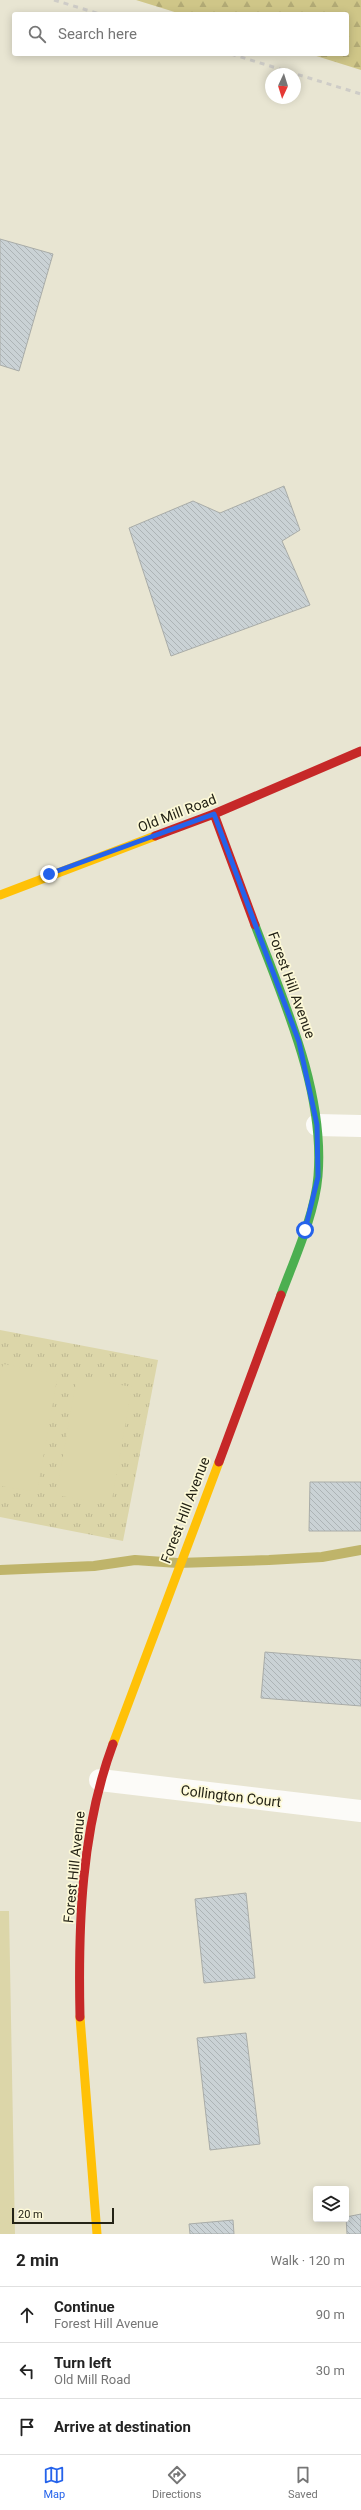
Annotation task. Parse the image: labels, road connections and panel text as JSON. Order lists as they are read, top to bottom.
{
  "streets": {
    "street": ["Old Mill Road", "Forest Hill Avenue", "Collington Court"]
  },
  "crossings": [
    ["Old Mill Road", "Forest Hill Avenue"],
    ["Forest Hill Avenue", "Collington Court"]
  ],
  "scale_bar": "20 m",
  "north": "bottom",
  "page": {
    "search": "Search here",
    "scale": "20 m",
    "heading": ["2 min", "Walk · 120 m"],
    "list": [
      ["Continue", "Forest Hill Avenue", "90 m"],
      ["Turn left", "Old Mill Road", "30 m"],
      "Arrive at destination"
    ],
    "nav": ["Map", "Directions", "Saved"]
  }
}
